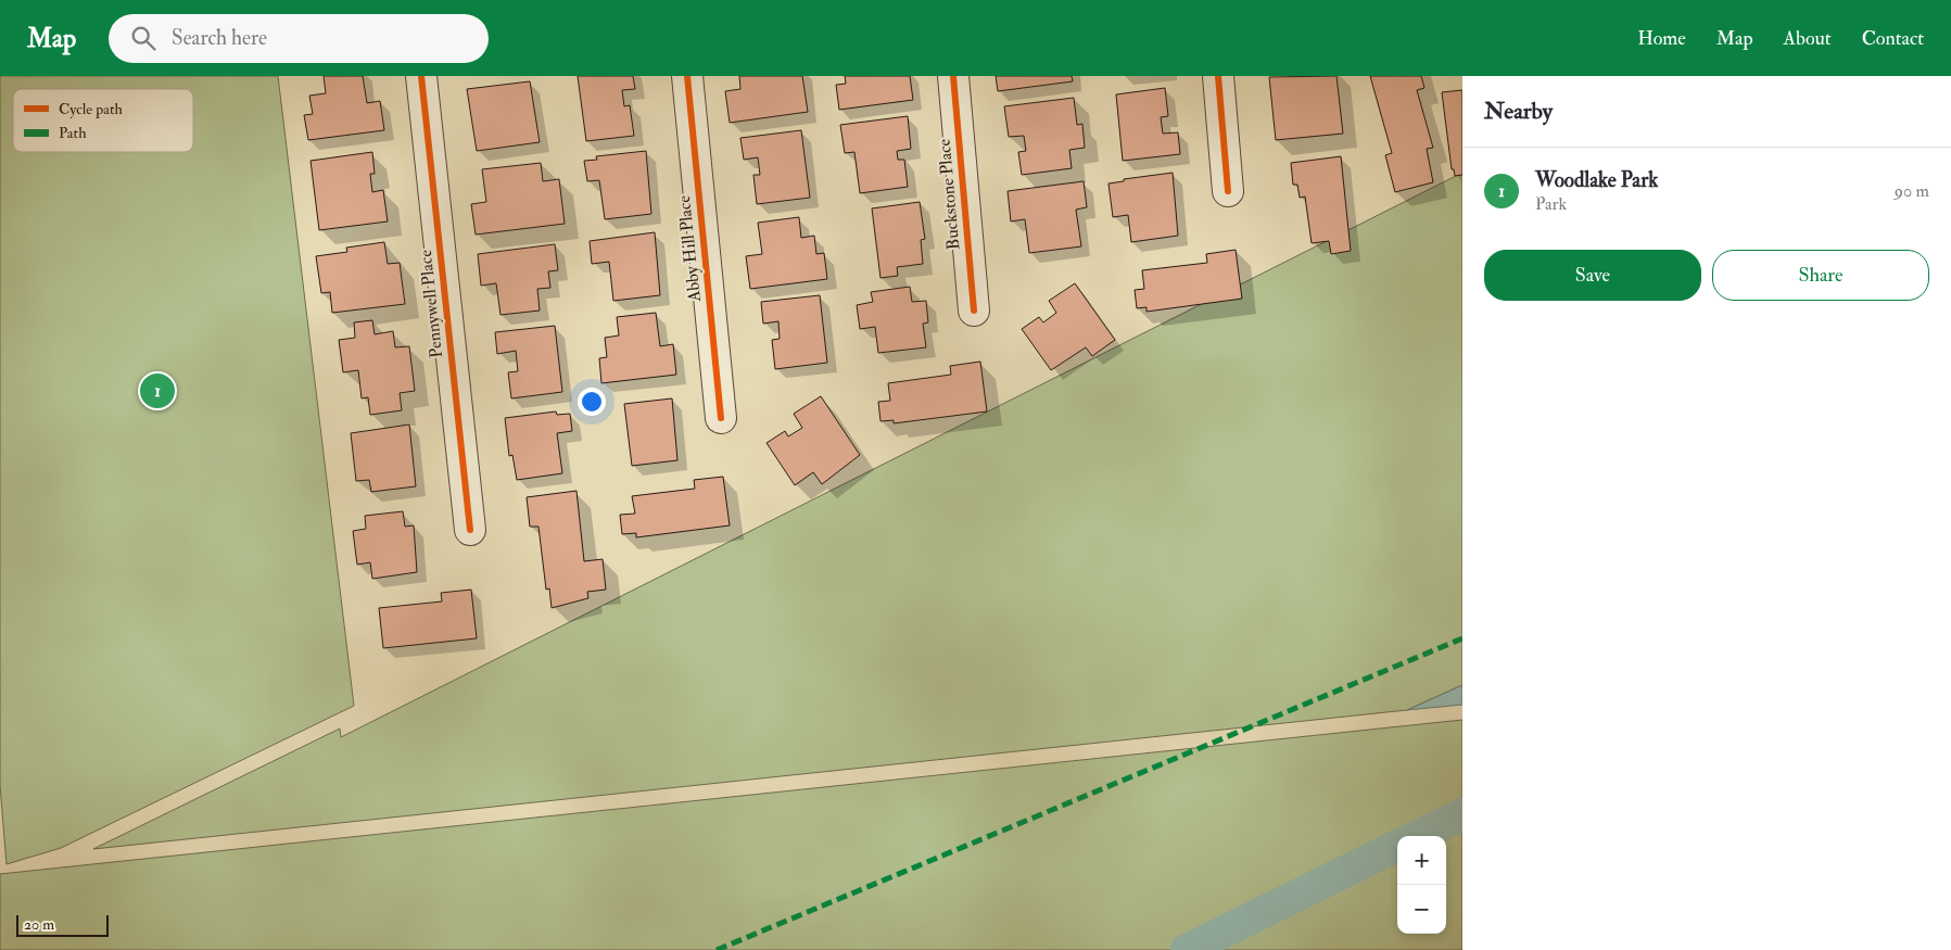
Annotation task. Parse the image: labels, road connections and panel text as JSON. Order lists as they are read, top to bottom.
{
  "streets": {
    "street": ["Buckstone Place", "Abby Hill Place", "Pennywell Place"]
  },
  "legend": ["Cycle path", "Path"],
  "scale_bar": "20 m",
  "page": {
    "header": "Map",
    "search": "Search here",
    "nav": [
      "Home",
      "Map",
      "About",
      "Contact"
    ],
    "heading": "Nearby",
    "list": [
      {
        "mark": "1",
        "name": "Woodlake Park",
        "note": "Park",
        "value": "90 m"
      }
    ],
    "buttons": ["Save", "Share"],
    "pins": "1",
    "map_buttons": ["+", "−"],
    "scale": "20 m"
  }
}
